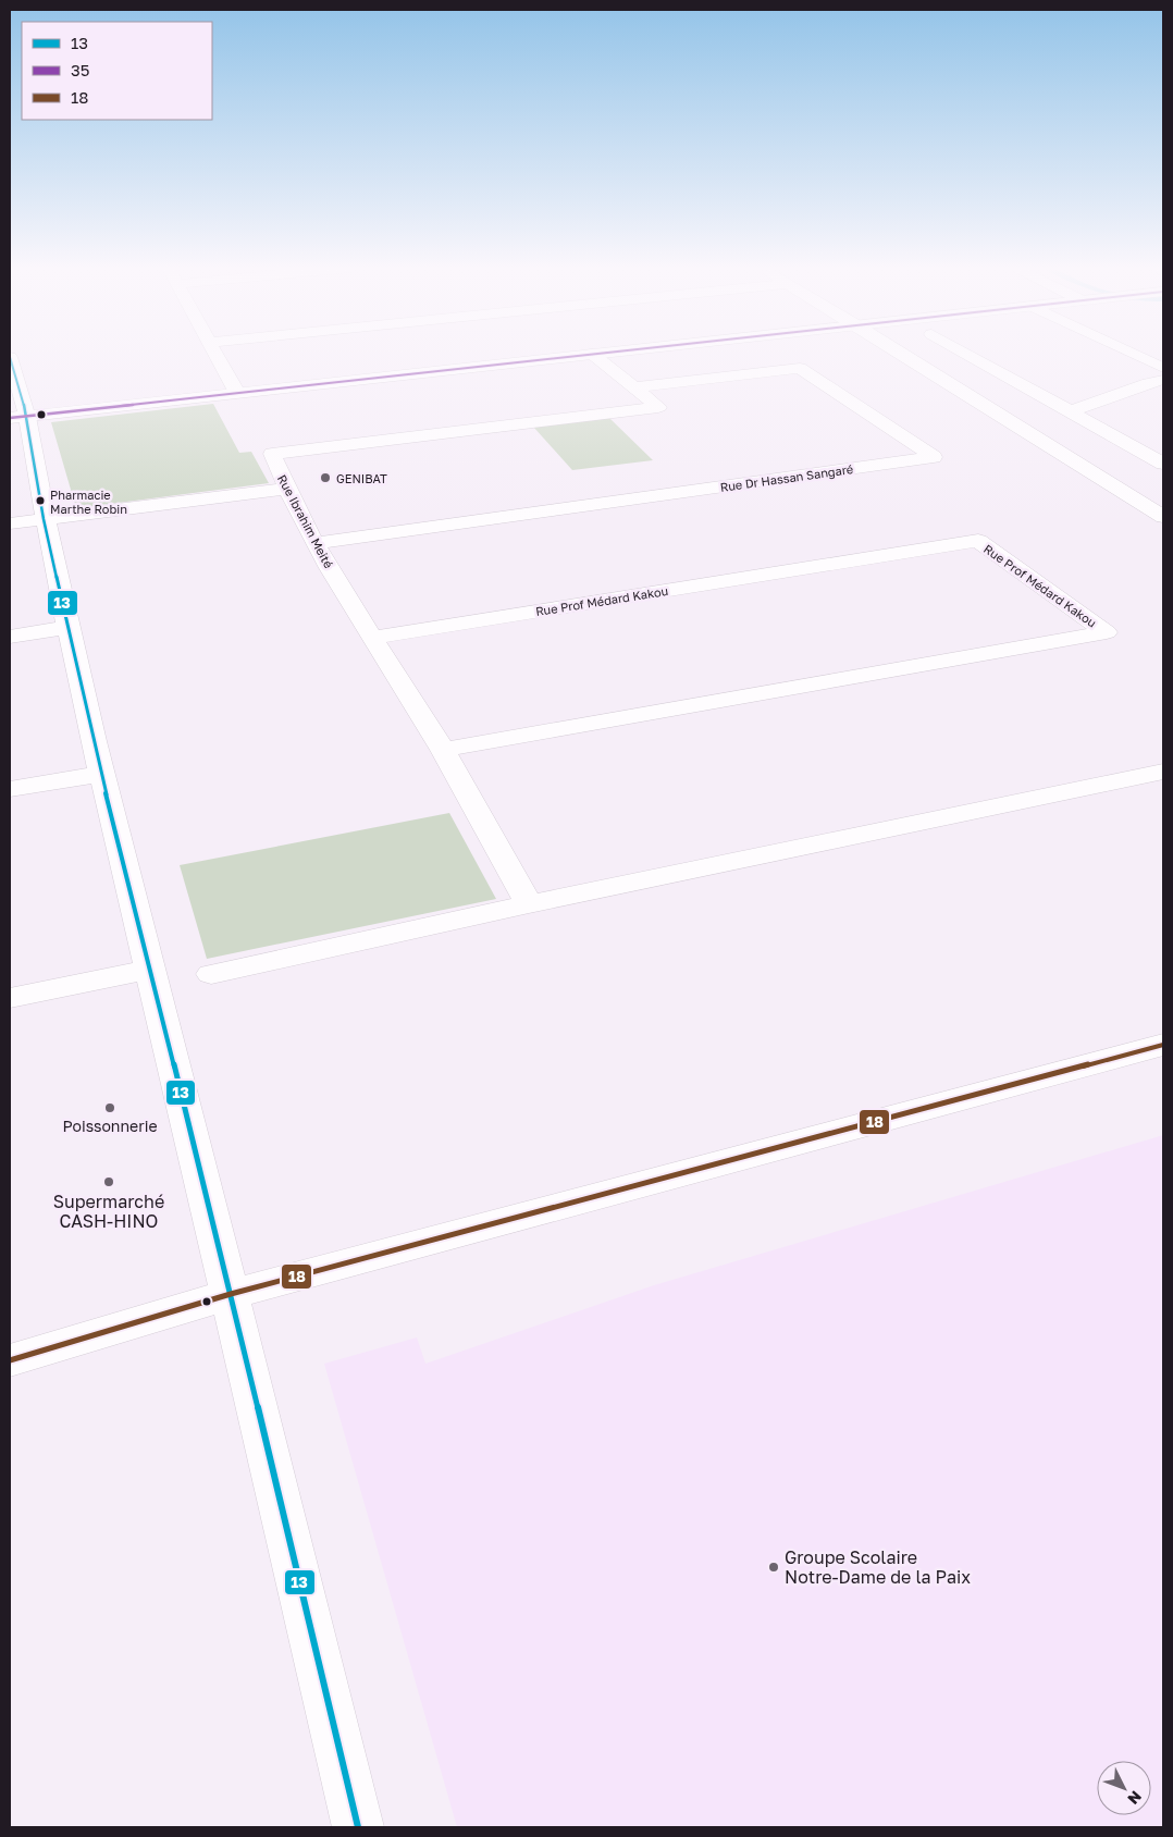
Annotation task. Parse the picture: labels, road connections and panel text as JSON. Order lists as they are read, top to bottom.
{
  "streets": {
    "street": ["Rue Dr Hassan Sangaré", "Rue Ibrahim Meité", "Rue Prof Médard Kakou"]
  },
  "crossings": [
    ["Rue Dr Hassan Sangaré", "Rue Ibrahim Meité"],
    ["Rue Ibrahim Meité", "Rue Prof Médard Kakou"]
  ],
  "places": [
    "GENIBAT",
    "Pharmacie Marthe Robin",
    "Poissonnerie",
    "Supermarché CASH-HINO",
    "Groupe Scolaire Notre-Dame de la Paix"
  ],
  "lines": ["transit line 35", "transit line 13", "transit line 18"],
  "legend": ["13", "35", "18"],
  "north": "bottom right"
}
